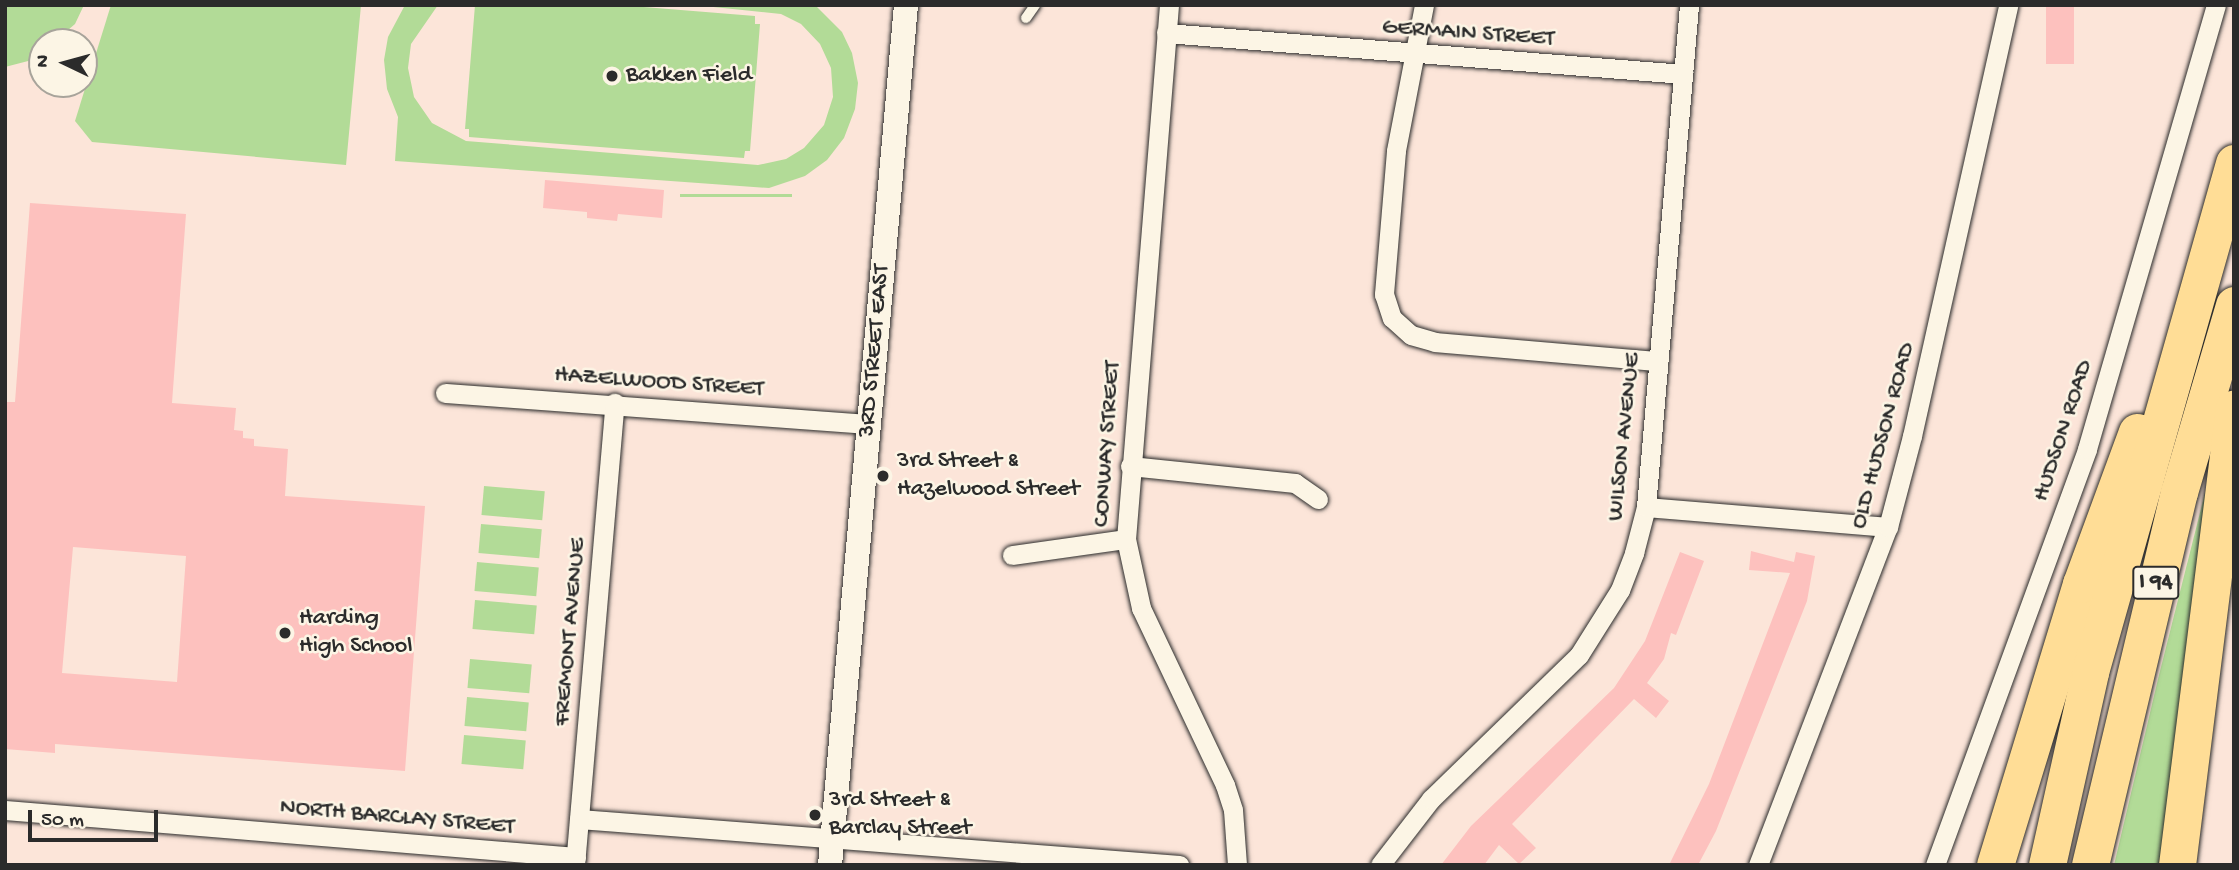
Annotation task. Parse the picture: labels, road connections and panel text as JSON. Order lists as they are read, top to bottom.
{
  "streets": {
    "highway": ["I 94"],
    "street": [
      "GERMAIN STREET",
      "3RD STREET EAST",
      "HAZELWOOD STREET",
      "HUDSON ROAD",
      "OLD HUDSON ROAD",
      "WILSON AVENUE",
      "CONWAY STREET",
      "FREMONT AVENUE",
      "NORTH BARCLAY STREET"
    ]
  },
  "crossings": [
    ["GERMAIN STREET", "WILSON AVENUE"],
    ["GERMAIN STREET", "CONWAY STREET"],
    ["3RD STREET EAST", "HAZELWOOD STREET"],
    ["HAZELWOOD STREET", "FREMONT AVENUE"],
    ["FREMONT AVENUE", "NORTH BARCLAY STREET"]
  ],
  "places": [
    "Bakken Field",
    "3rd Street & Hazelwood Street",
    "Harding High School",
    "3rd Street & Barclay Street"
  ],
  "scale_bar": "50 m",
  "north": "left"
}
